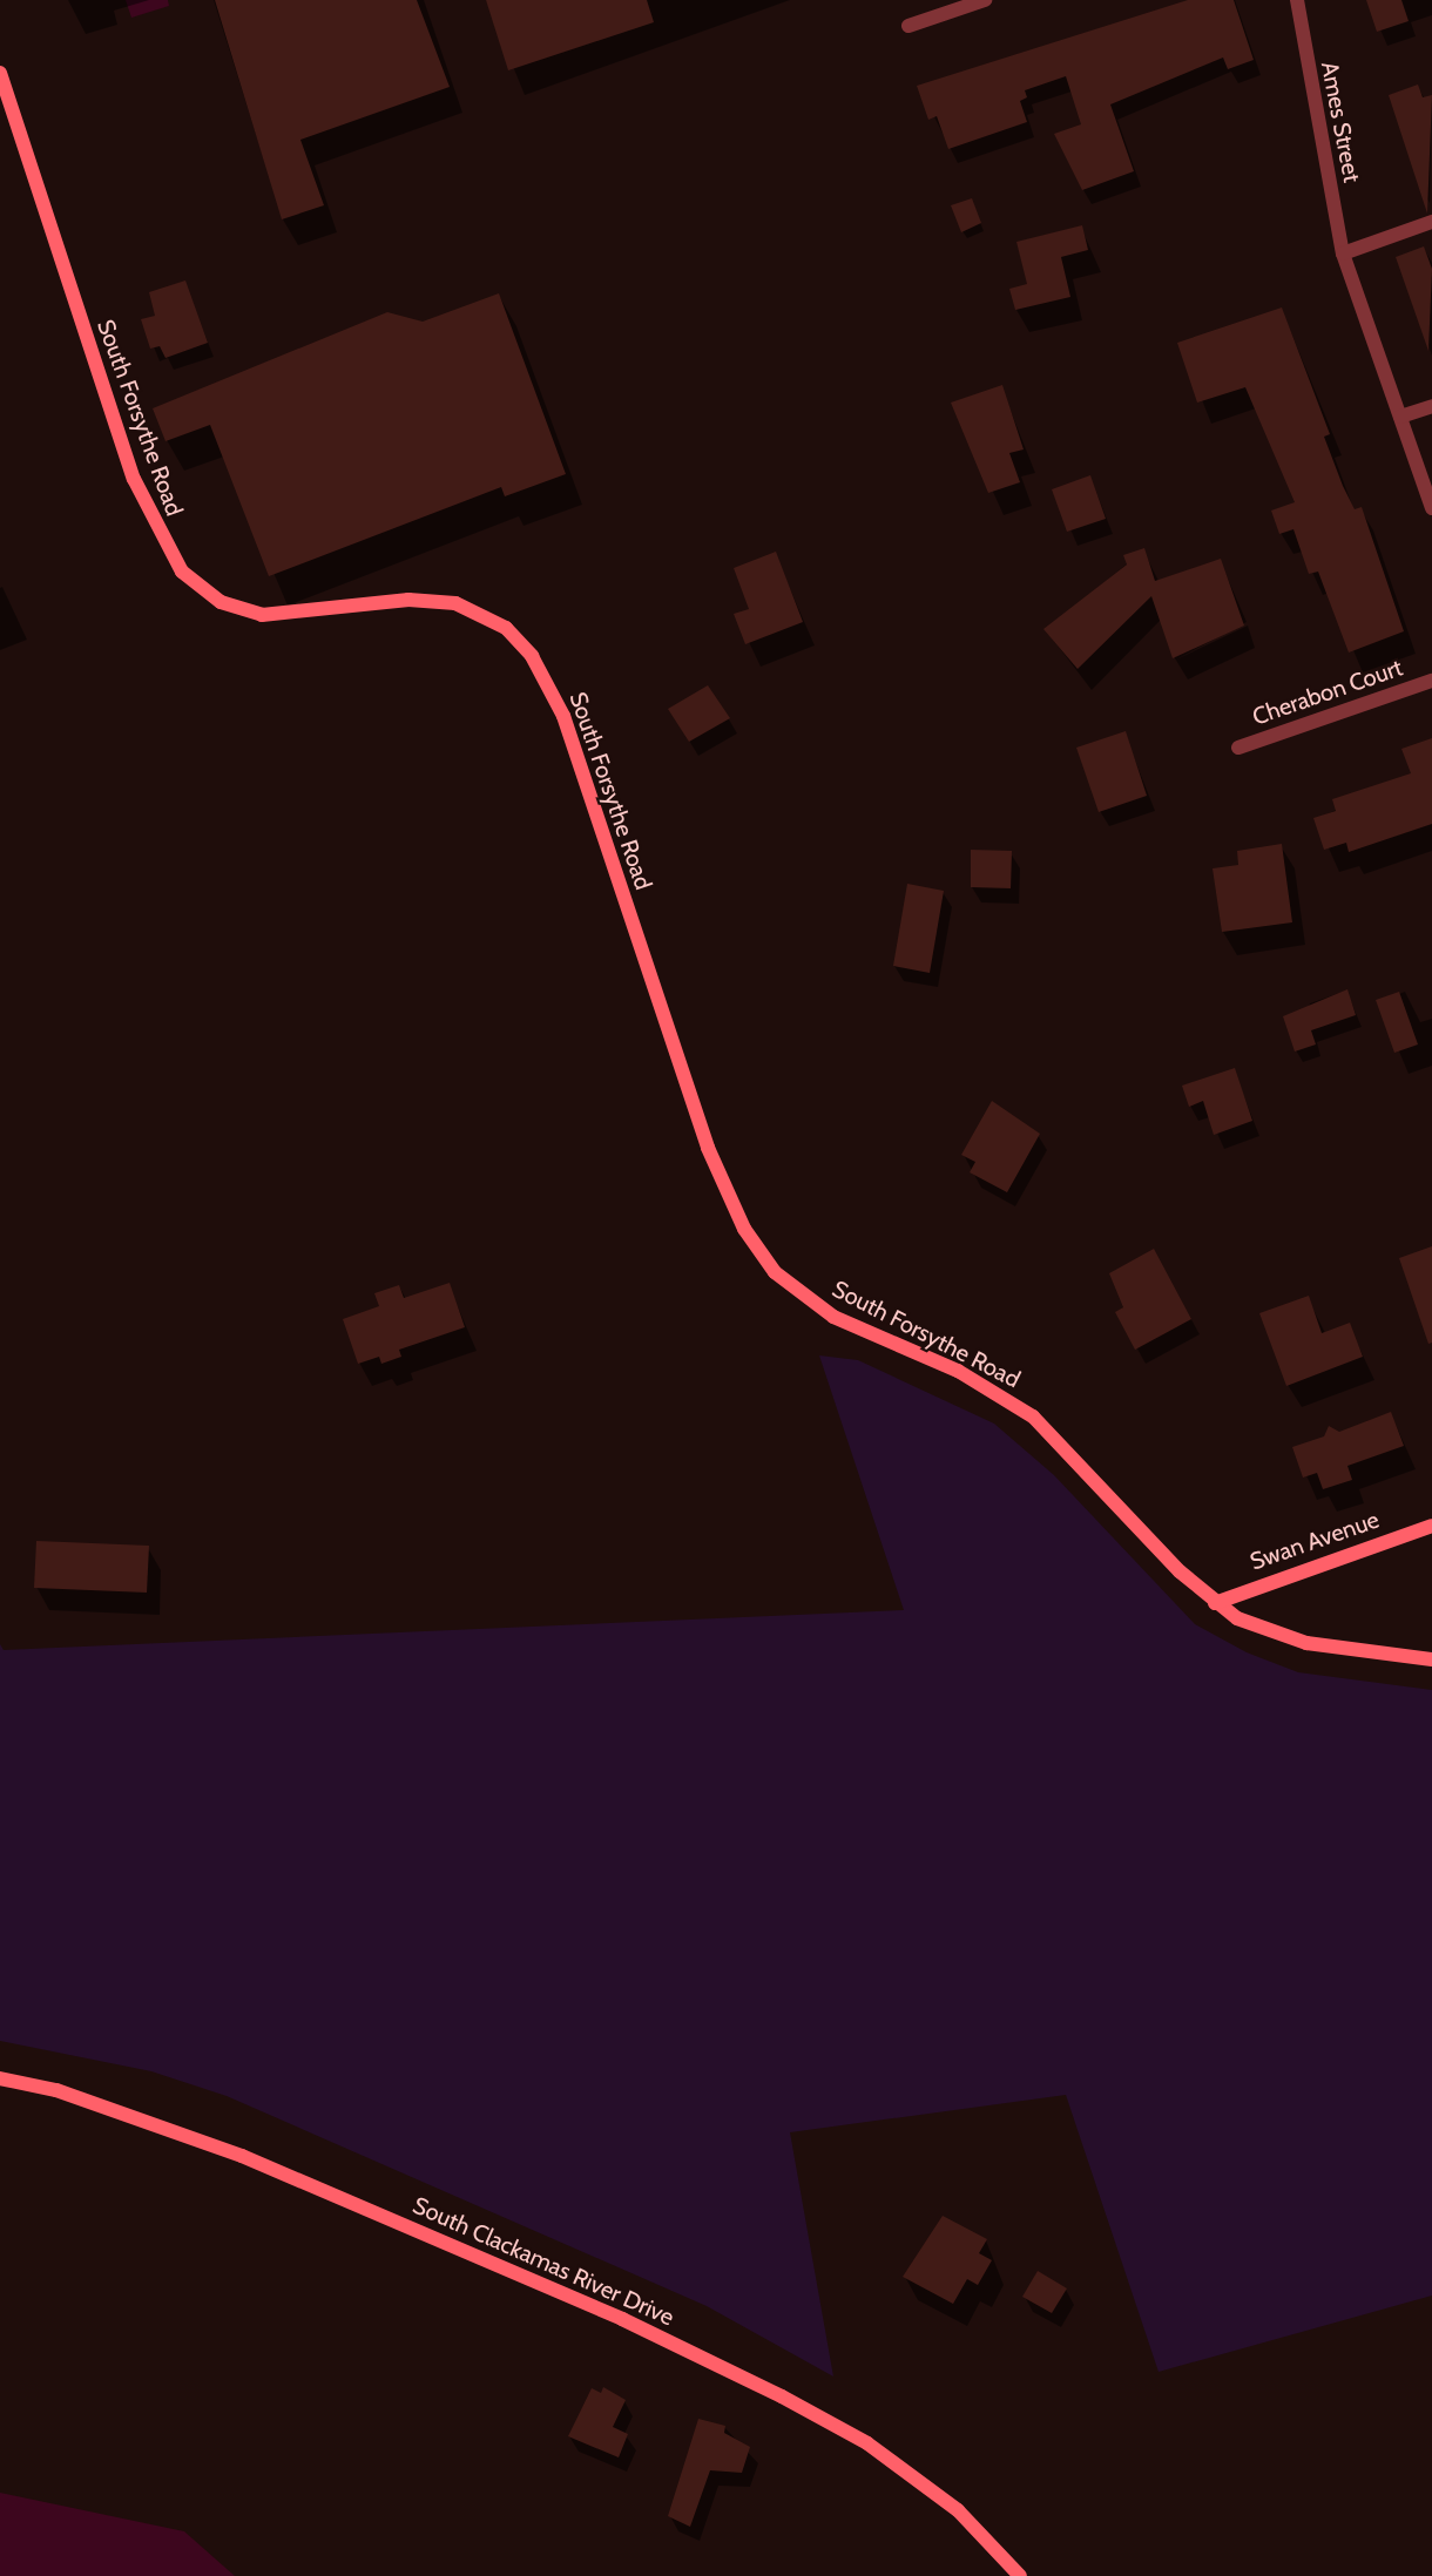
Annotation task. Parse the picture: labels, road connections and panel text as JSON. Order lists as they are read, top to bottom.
{
  "streets": {
    "street": [
      "Ames Street",
      "South Forsythe Road",
      "Cherabon Court",
      "Swan Avenue",
      "South Clackamas River Drive"
    ]
  },
  "crossings": [
    ["South Forsythe Road", "Swan Avenue"]
  ]
}
